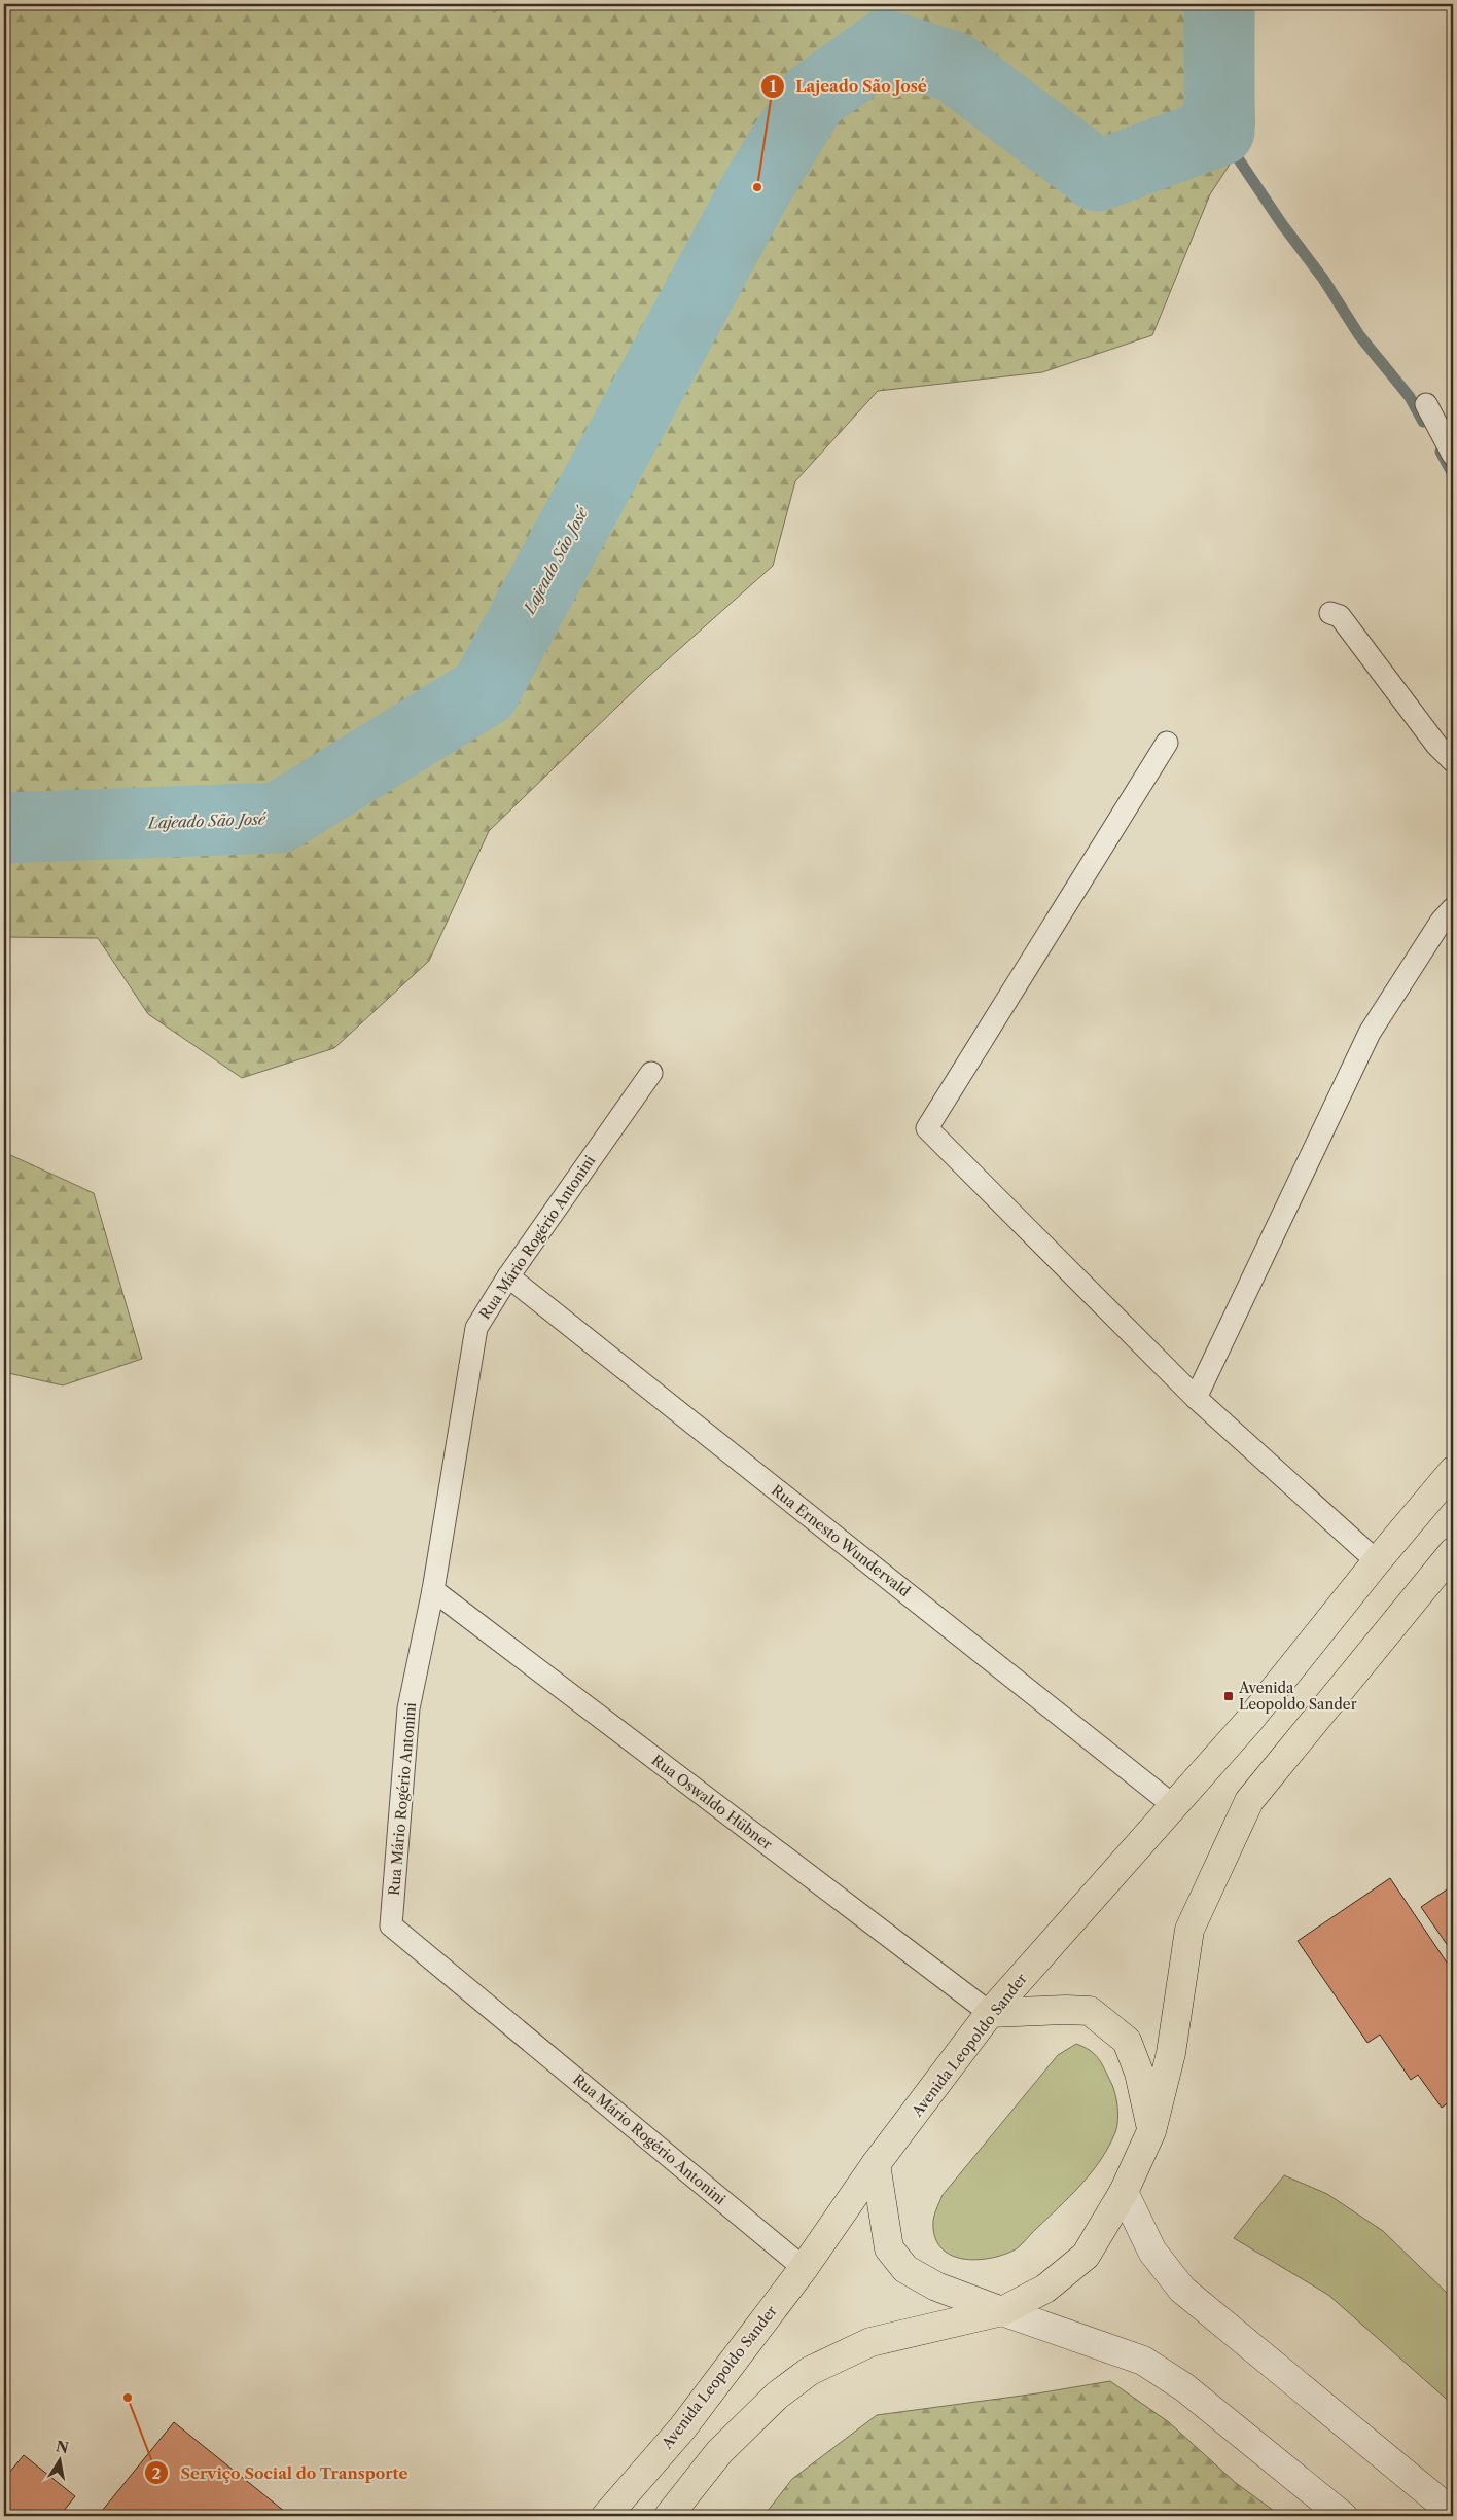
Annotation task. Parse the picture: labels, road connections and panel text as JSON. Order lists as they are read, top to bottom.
{
  "streets": {
    "highway": ["Avenida Leopoldo Sander"],
    "lane": ["Rua Mário Rogério Antonini", "Rua Ernesto Wundervald", "Rua Oswaldo Hübner"]
  },
  "crossings": [
    ["Rua Mário Rogério Antonini", "Rua Ernesto Wundervald"],
    ["Rua Mário Rogério Antonini", "Rua Oswaldo Hübner"],
    ["Rua Mário Rogério Antonini", "Avenida Leopoldo Sander"],
    ["Rua Ernesto Wundervald", "Avenida Leopoldo Sander"],
    ["Rua Oswaldo Hübner", "Avenida Leopoldo Sander"]
  ],
  "water": ["Lajeado São José"],
  "places": {
    "other": ["Lajeado São José", "Serviço Social do Transporte"],
    "transit": ["Avenida Leopoldo Sander"]
  },
  "north": "top"
}
